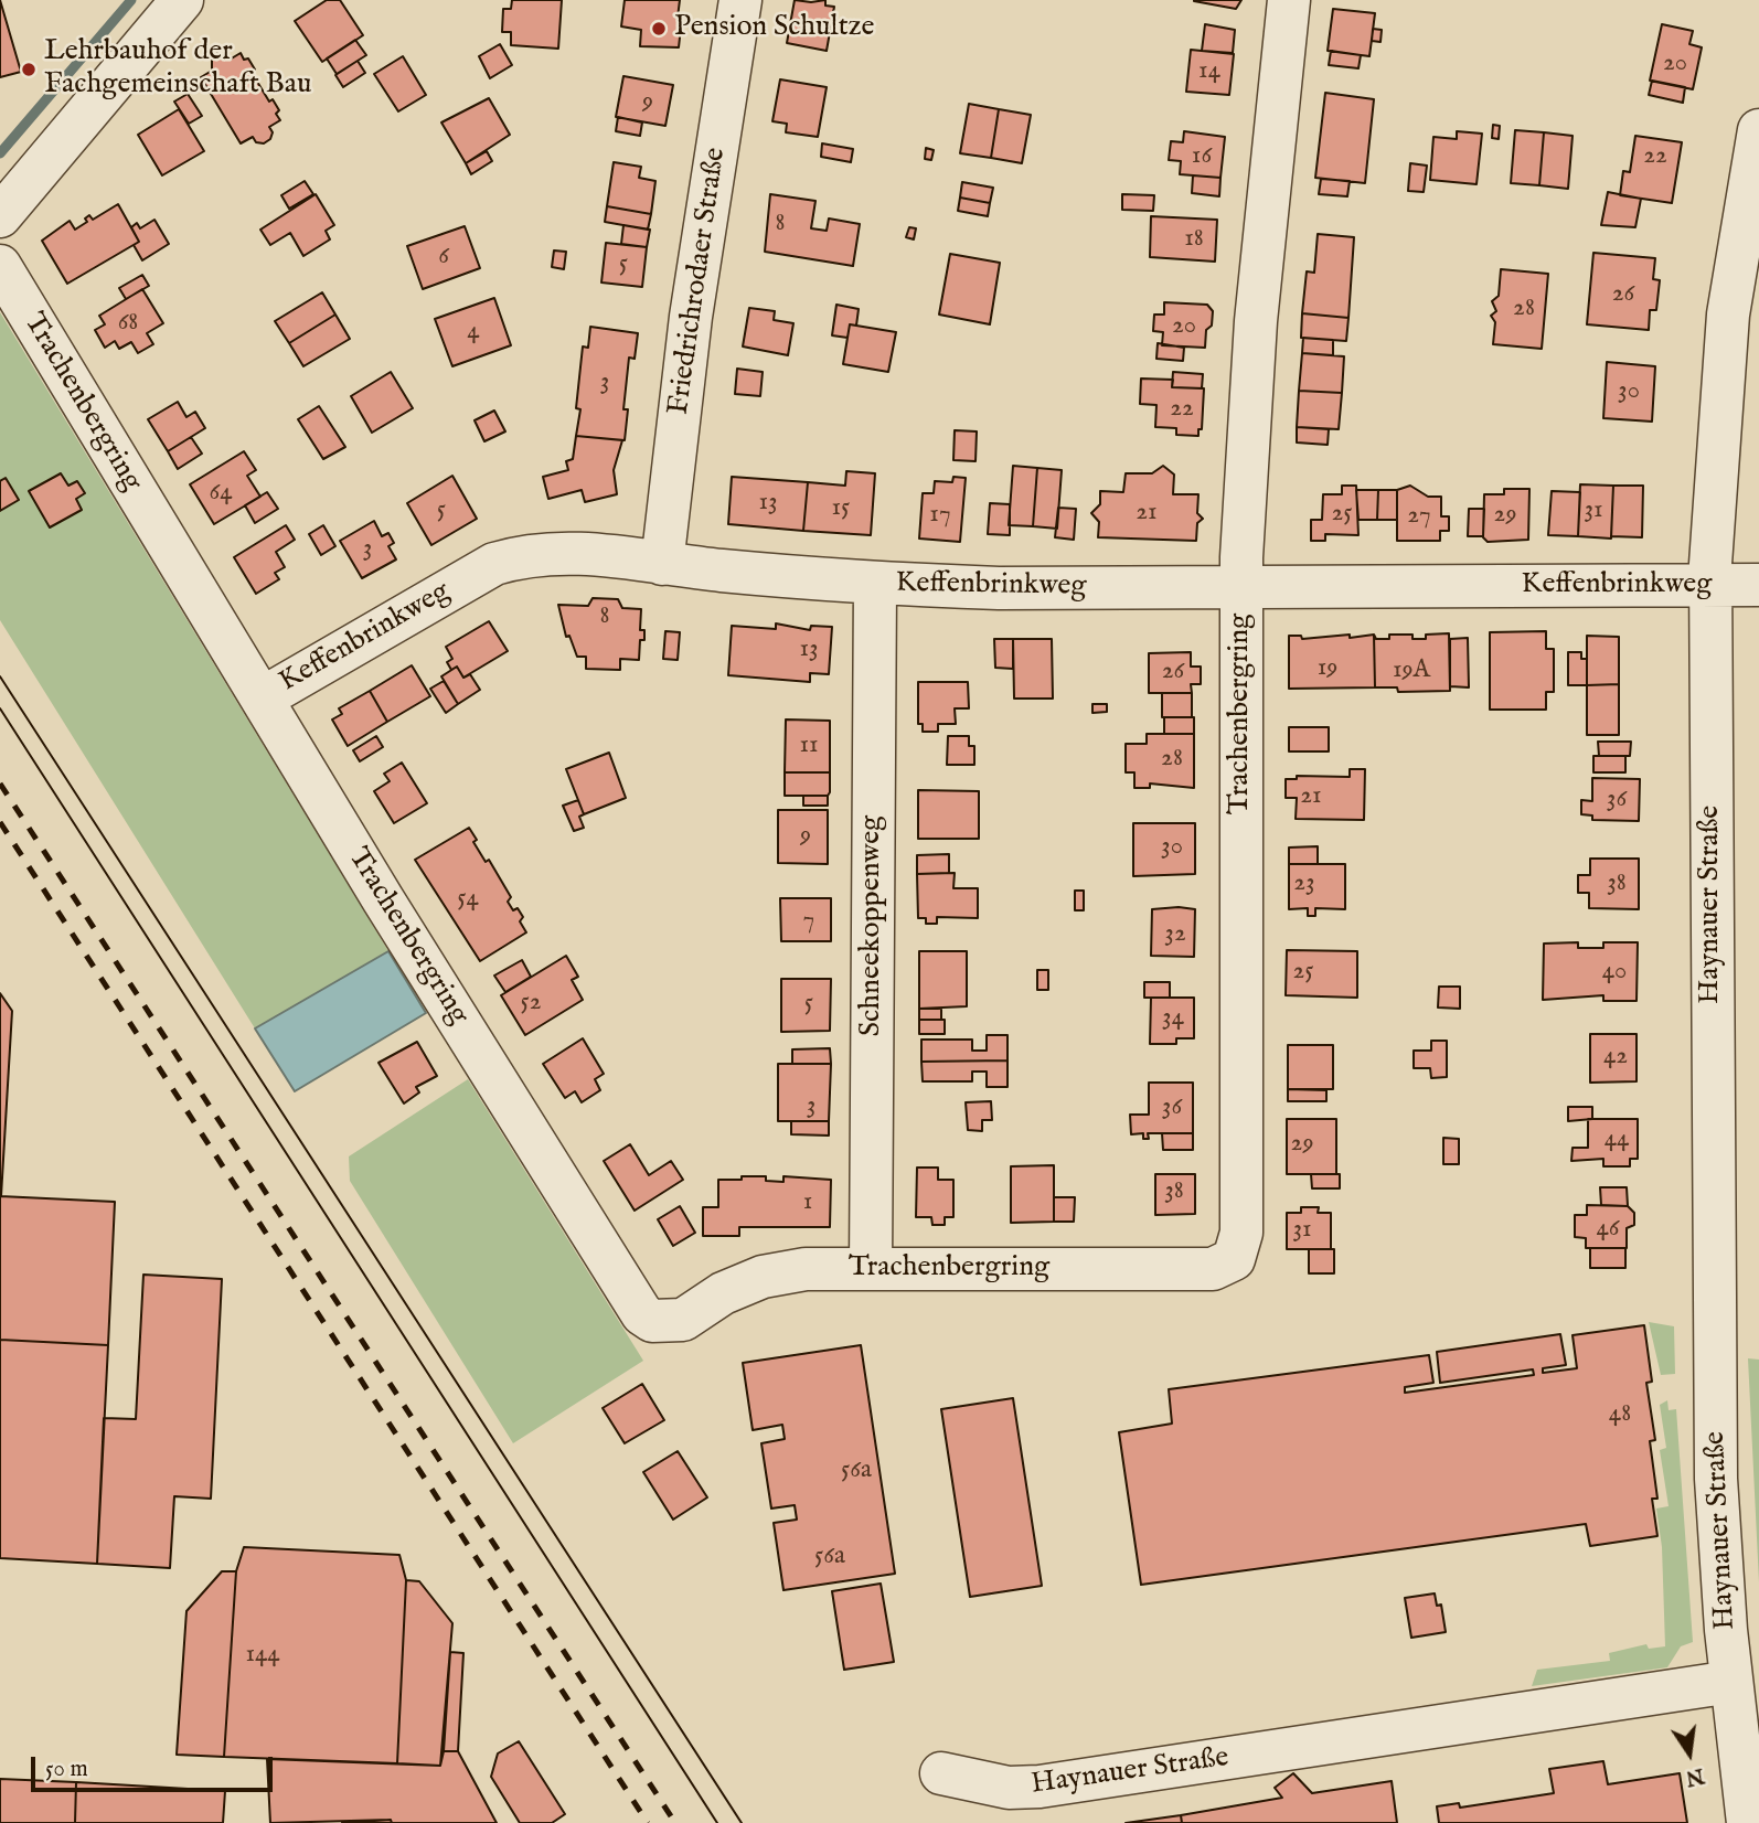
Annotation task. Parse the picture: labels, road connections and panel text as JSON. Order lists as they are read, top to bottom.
{
  "streets": {
    "street": [
      "Friedrichrodaer Straße",
      "Trachenbergring",
      "Keffenbrinkweg",
      "Haynauer Straße",
      "Schneekoppenweg"
    ]
  },
  "crossings": [
    ["Friedrichrodaer Straße", "Keffenbrinkweg"],
    ["Trachenbergring", "Keffenbrinkweg"],
    ["Trachenbergring", "Schneekoppenweg"],
    ["Keffenbrinkweg", "Haynauer Straße"],
    ["Keffenbrinkweg", "Schneekoppenweg"]
  ],
  "places": ["Pension Schultze", "Lehrbauhof der Fachgemeinschaft Bau"],
  "house_numbers": [
    "20",
    "14",
    "9",
    "16",
    "22",
    "8",
    "18",
    "6",
    "5",
    "26",
    "28",
    "68",
    "20",
    "4",
    "3",
    "30",
    "22",
    "64",
    "13",
    "15",
    "5",
    "31",
    "21",
    "25",
    "17",
    "29",
    "27",
    "3",
    "8",
    "13",
    "19",
    "19A",
    "26",
    "11",
    "28",
    "21",
    "36",
    "9",
    "30",
    "23",
    "38",
    "54",
    "7",
    "32",
    "25",
    "40",
    "52",
    "5",
    "34",
    "42",
    "3",
    "36",
    "44",
    "29",
    "38",
    "1",
    "46",
    "31",
    "48",
    "56a",
    "56a",
    "144"
  ],
  "scale_bar": "50 m",
  "north": "bottom"
}
